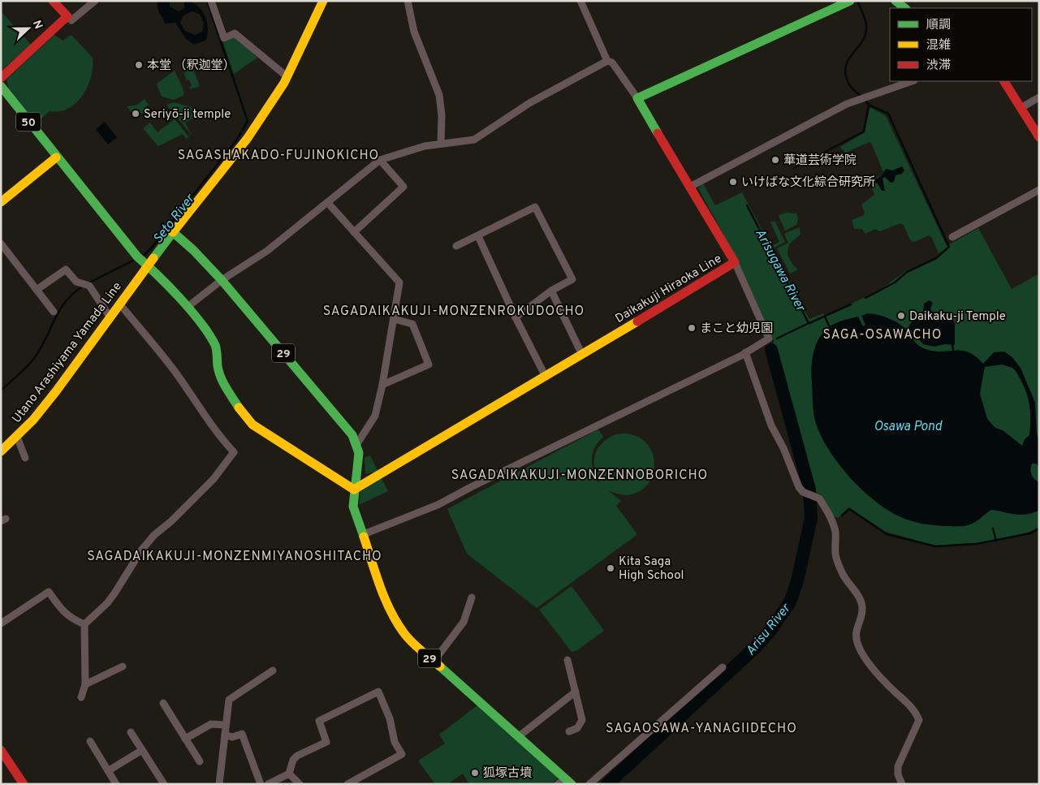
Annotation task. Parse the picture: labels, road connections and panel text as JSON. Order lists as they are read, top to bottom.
{
  "streets": {
    "main road": [
      "50",
      "Daikakuji Hiraoka Line",
      "Utano Arashiyama Yamada Line",
      "29"
    ]
  },
  "crossings": [
    ["Daikakuji Hiraoka Line", "29"],
    ["Utano Arashiyama Yamada Line", "29"]
  ],
  "districts": [
    "SAGASHAKADO-FUJINOKICHO",
    "SAGADAIKAKUJI-MONZENROKUDOCHO",
    "SAGA-OSAWACHO",
    "SAGADAIKAKUJI-MONZENNOBORICHO",
    "SAGADAIKAKUJI-MONZENMIYANOSHITACHO",
    "SAGAOSAWA-YANAGIIDECHO"
  ],
  "water": [
    "Seto River",
    "Arisugawa River",
    "Osawa Pond",
    "Arisu River"
  ],
  "places": [
    "本堂 （釈迦堂）",
    "Seriyō-ji temple",
    "華道芸術学院",
    "いけばな文化綜合研究所",
    "Daikaku-ji Temple",
    "まこと幼児園",
    "Kita Saga High School",
    "狐塚古墳"
  ],
  "legend": ["順調", "混雑", "渋滞"],
  "north": "right"
}
